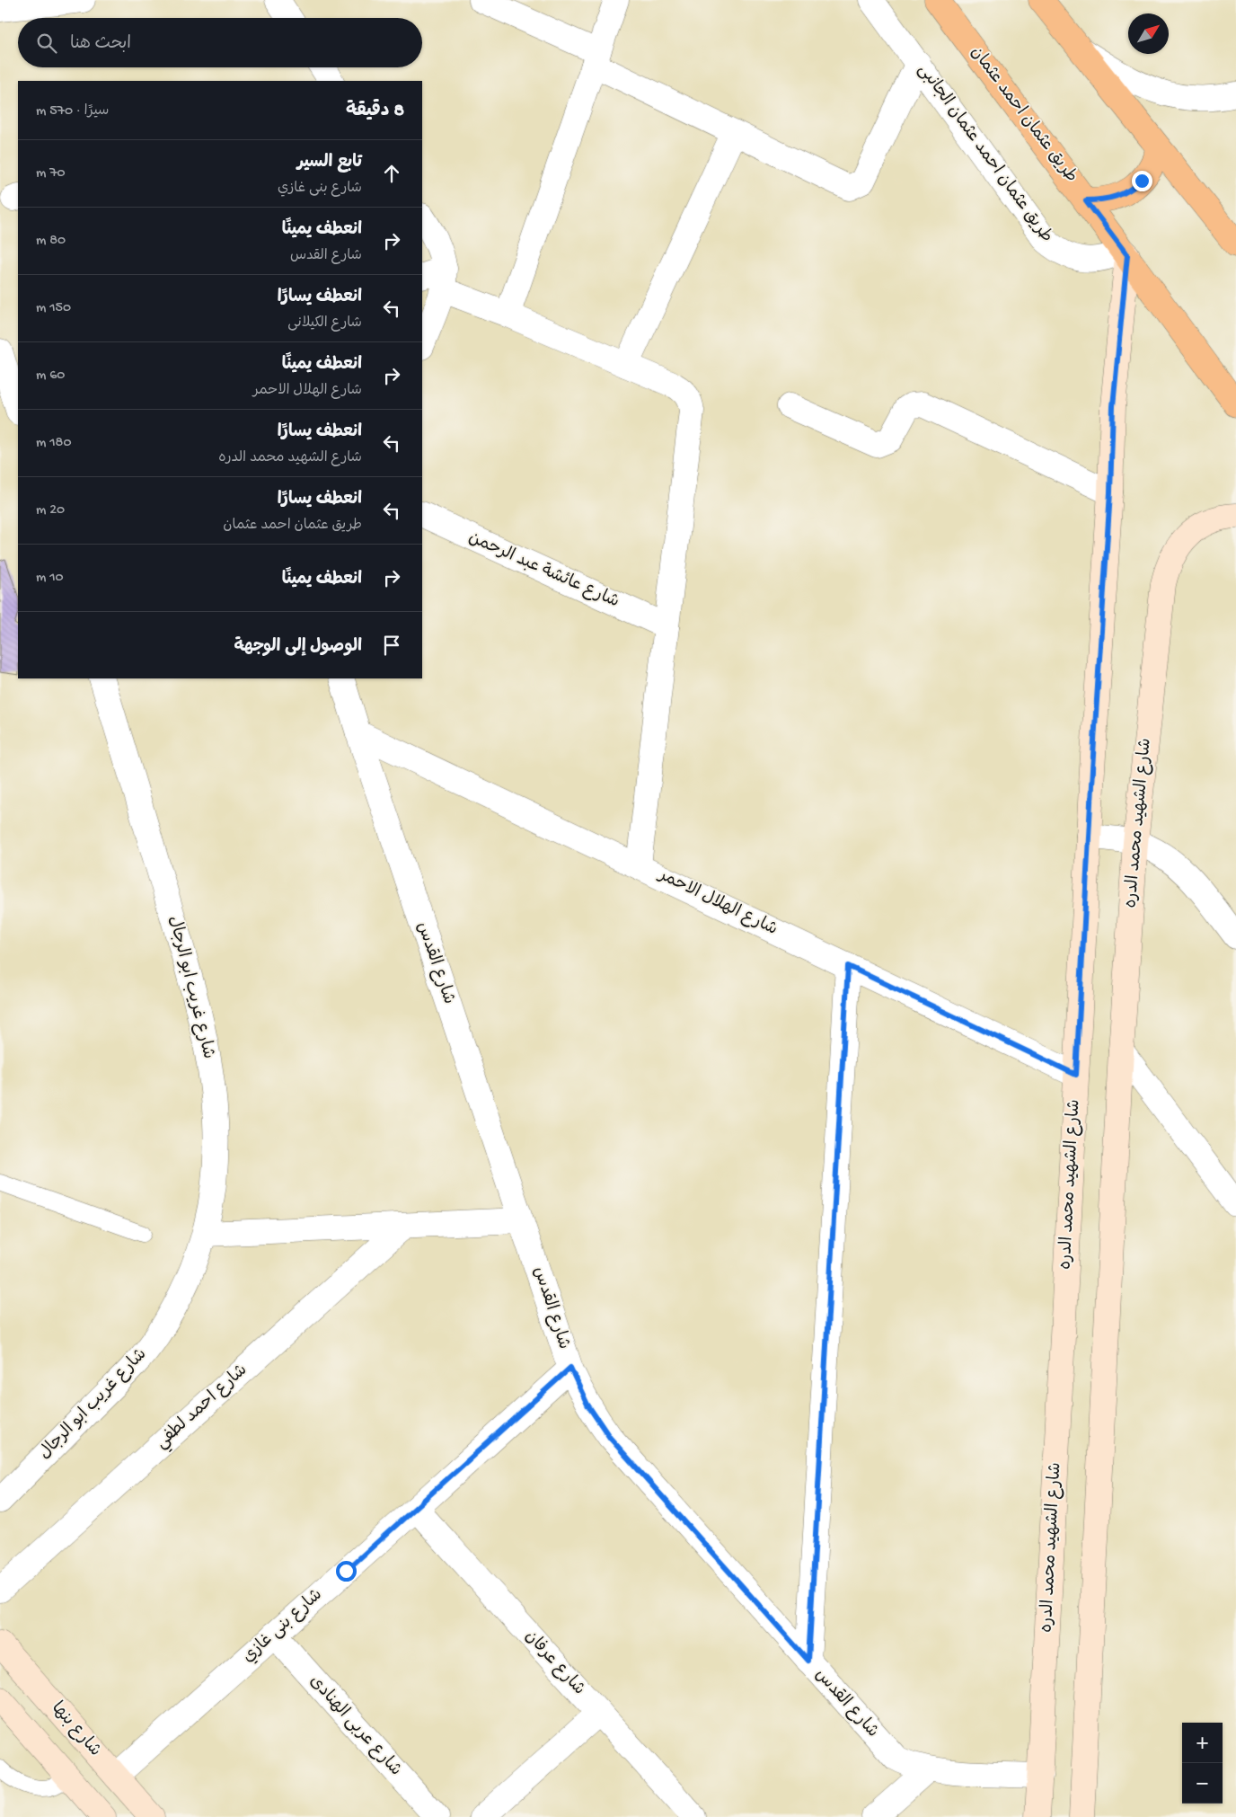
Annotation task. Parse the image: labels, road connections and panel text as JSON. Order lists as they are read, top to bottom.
{
  "streets": {
    "main road": ["طريق عثمان احمد عثمان", "شارع الشهيد محمد الدره", "شارع بنها"],
    "street": [
      "طريق عثمان احمد عثمان الجانبى",
      "شارع عائشة عبد الرحمن",
      "شارع الهلال الاحمر",
      "شارع القدس",
      "شارع غريب ابو الرجال",
      "شارع احمد لطفي",
      "شارع بنى غازي",
      "شارع عرفان",
      "شارع عربى الهنادى"
    ]
  },
  "crossings": [
    ["طريق عثمان احمد عثمان", "طريق عثمان احمد عثمان الجانبى"],
    ["طريق عثمان احمد عثمان", "شارع الشهيد محمد الدره"],
    ["طريق عثمان احمد عثمان الجانبى", "شارع الشهيد محمد الدره"],
    ["شارع الشهيد محمد الدره", "شارع الهلال الاحمر"],
    ["شارع الشهيد محمد الدره", "شارع القدس"],
    ["شارع الهلال الاحمر", "شارع القدس"],
    ["شارع القدس", "شارع بنى غازي"],
    ["شارع بنى غازي", "شارع عرفان"],
    ["شارع بنى غازي", "شارع عربى الهنادى"],
    ["شارع بنى غازي", "شارع بنها"]
  ],
  "north": "top right",
  "page": {
    "search": "ابحث هنا",
    "heading": ["8 دقيقة", "سيرًا · 570 m"],
    "list": [
      ["تابع السير", "شارع بنى غازي", "70 m"],
      ["انعطف يمينًا", "شارع القدس", "80 m"],
      ["انعطف يسارًا", "شارع الكيلانى", "150 m"],
      ["انعطف يمينًا", "شارع الهلال الاحمر", "60 m"],
      ["انعطف يسارًا", "شارع الشهيد محمد الدره", "180 m"],
      ["انعطف يسارًا", "طريق عثمان احمد عثمان", "20 m"],
      ["انعطف يمينًا", "10 m"],
      "الوصول إلى الوجهة"
    ],
    "map_buttons": ["+", "−"]
  }
}
